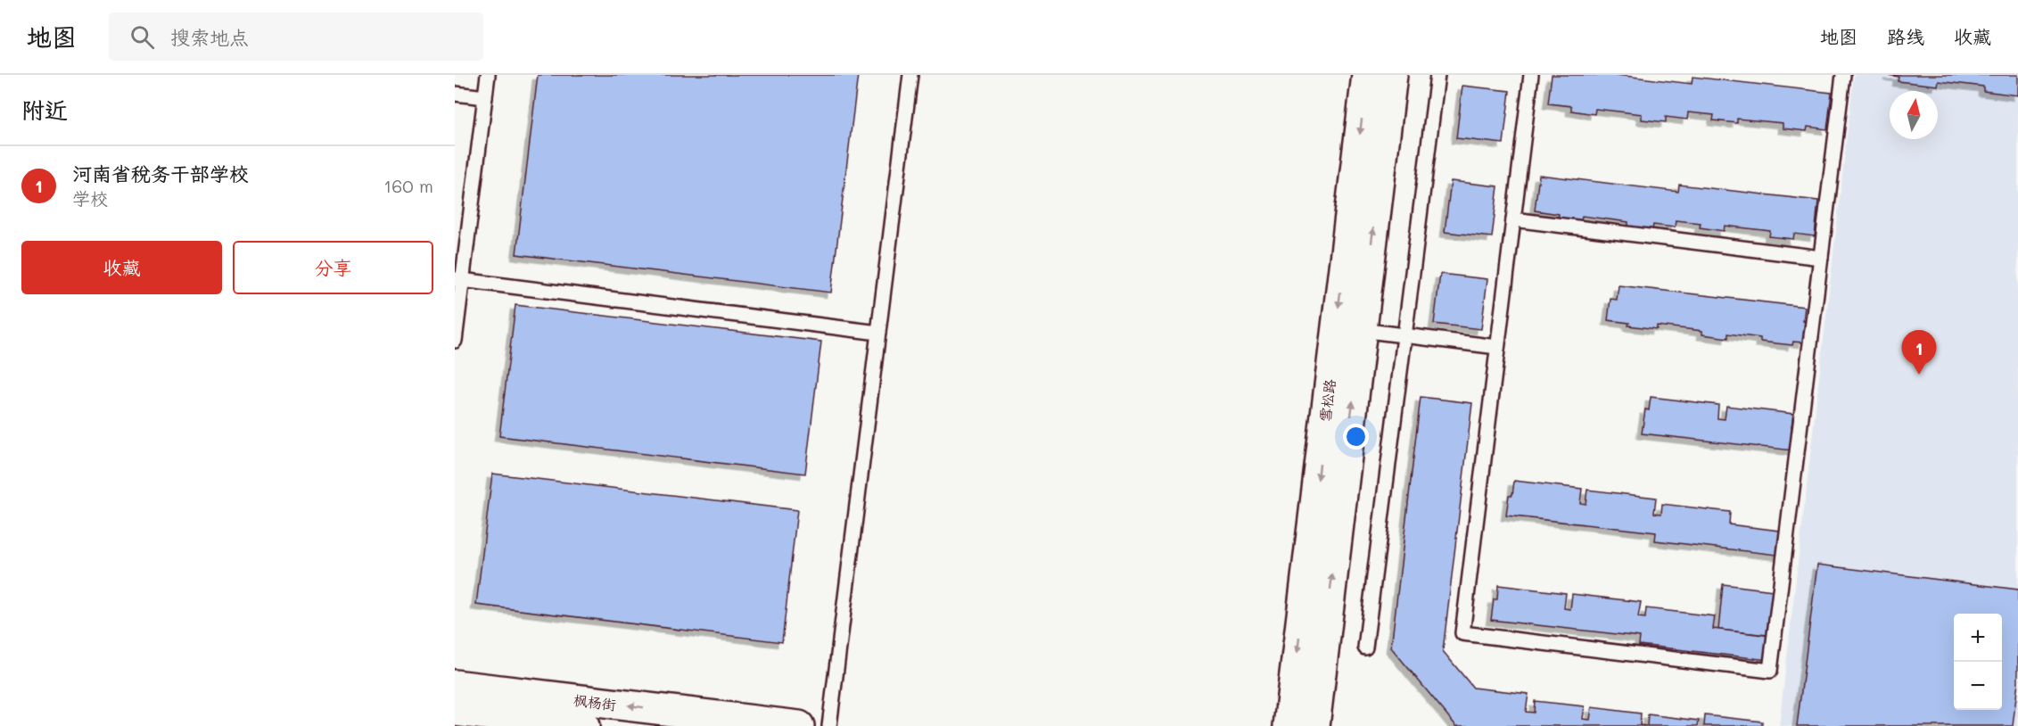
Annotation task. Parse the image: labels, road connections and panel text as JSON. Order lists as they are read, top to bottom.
{
  "streets": {
    "main road": ["雪松路", "枫杨街"]
  },
  "north": "top",
  "page": {
    "header": "地图",
    "search": "搜索地点",
    "nav": ["地图", "路线", "收藏"],
    "heading": "附近",
    "list": [
      {
        "mark": "1",
        "name": "河南省税务干部学校",
        "note": "学校",
        "value": "160 m"
      }
    ],
    "buttons": ["收藏", "分享"],
    "pins": "1",
    "map_buttons": ["+", "−"]
  }
}
